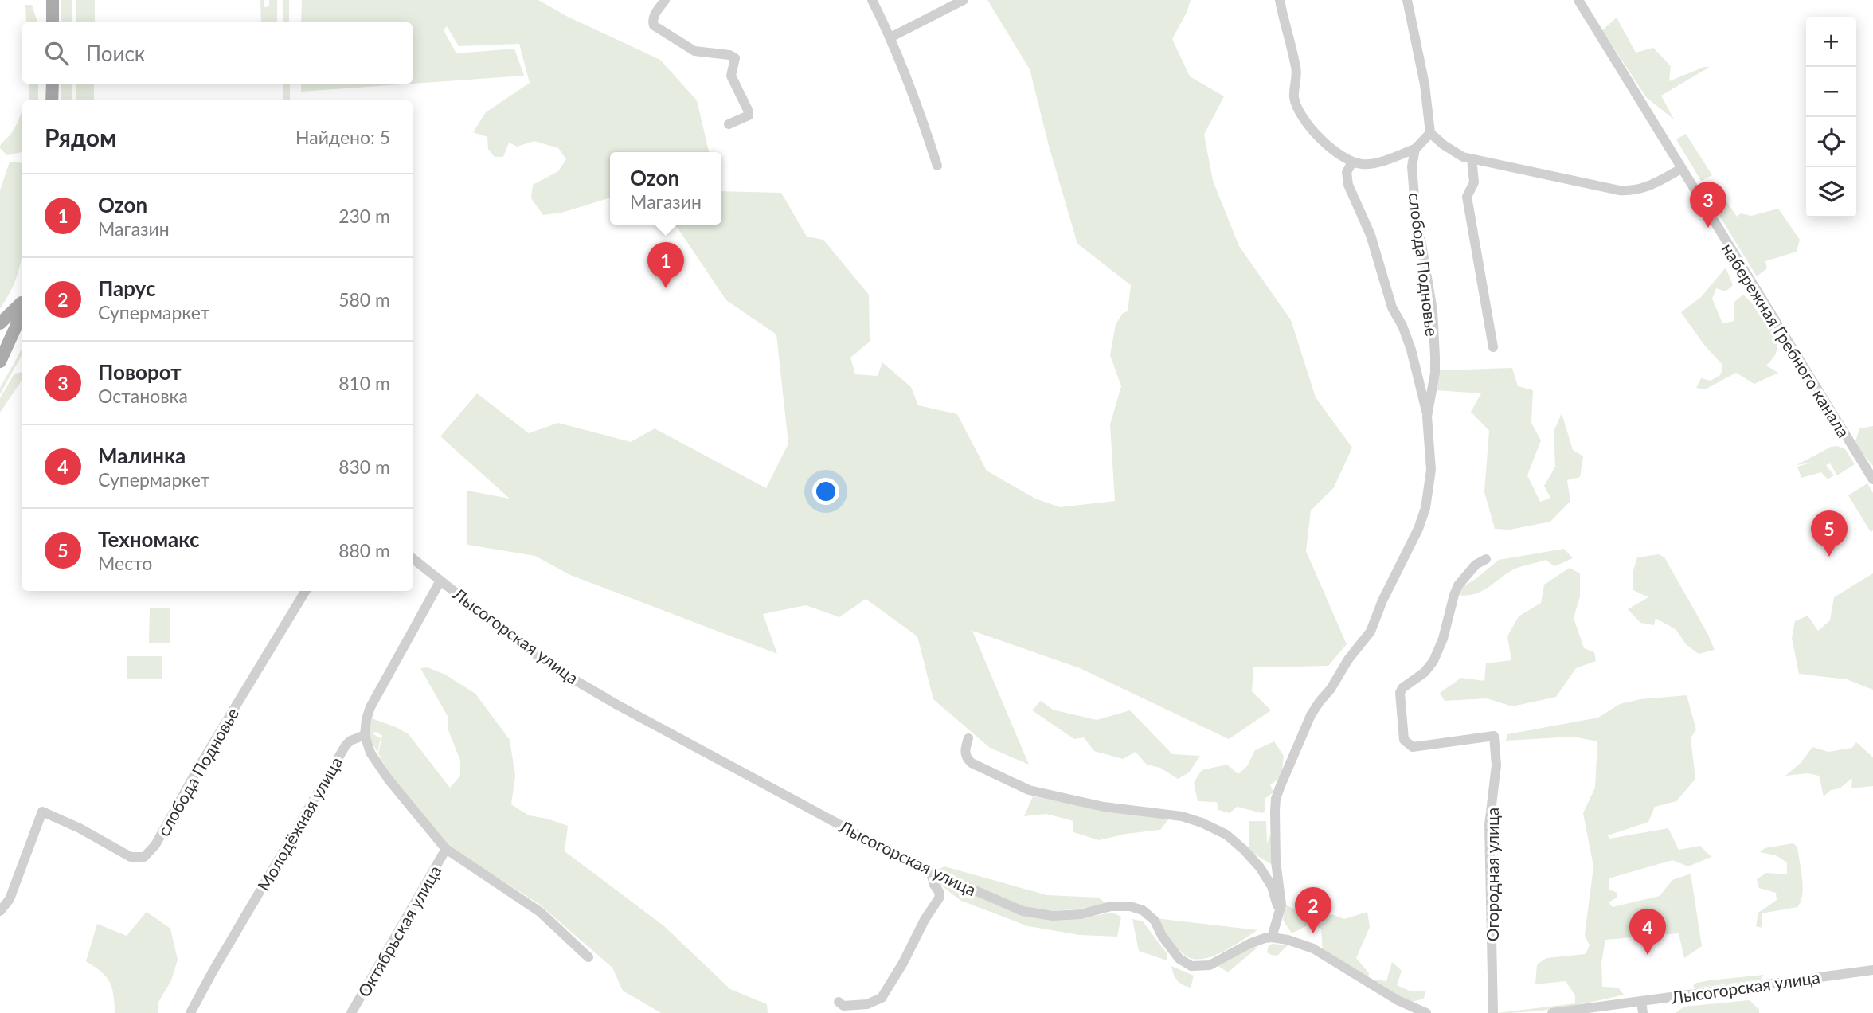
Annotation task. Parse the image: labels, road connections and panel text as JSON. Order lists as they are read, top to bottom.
{
  "streets": {
    "street": [
      "слобода Подновье",
      "набережная Гребного канала",
      "Лысогорская улица",
      "Молодёжная улица",
      "Огородная улица",
      "Октябрьская улица"
    ]
  },
  "page": {
    "map_buttons": ["+", "−"],
    "search": "Поиск",
    "heading": ["Рядом", "Найдено: 5"],
    "popup": ["Ozon", "Магазин"],
    "list": [
      {
        "mark": "1",
        "name": "Ozon",
        "note": "Магазин",
        "value": "230 m"
      },
      {
        "mark": "2",
        "name": "Парус",
        "note": "Супермаркет",
        "value": "580 m"
      },
      {
        "mark": "3",
        "name": "Поворот",
        "note": "Остановка",
        "value": "810 m"
      },
      {
        "mark": "4",
        "name": "Малинка",
        "note": "Супермаркет",
        "value": "830 m"
      },
      {
        "mark": "5",
        "name": "Техномакс",
        "note": "Место",
        "value": "880 m"
      }
    ],
    "pins": [
      "3",
      "1",
      "5",
      "2",
      "4"
    ]
  }
}
